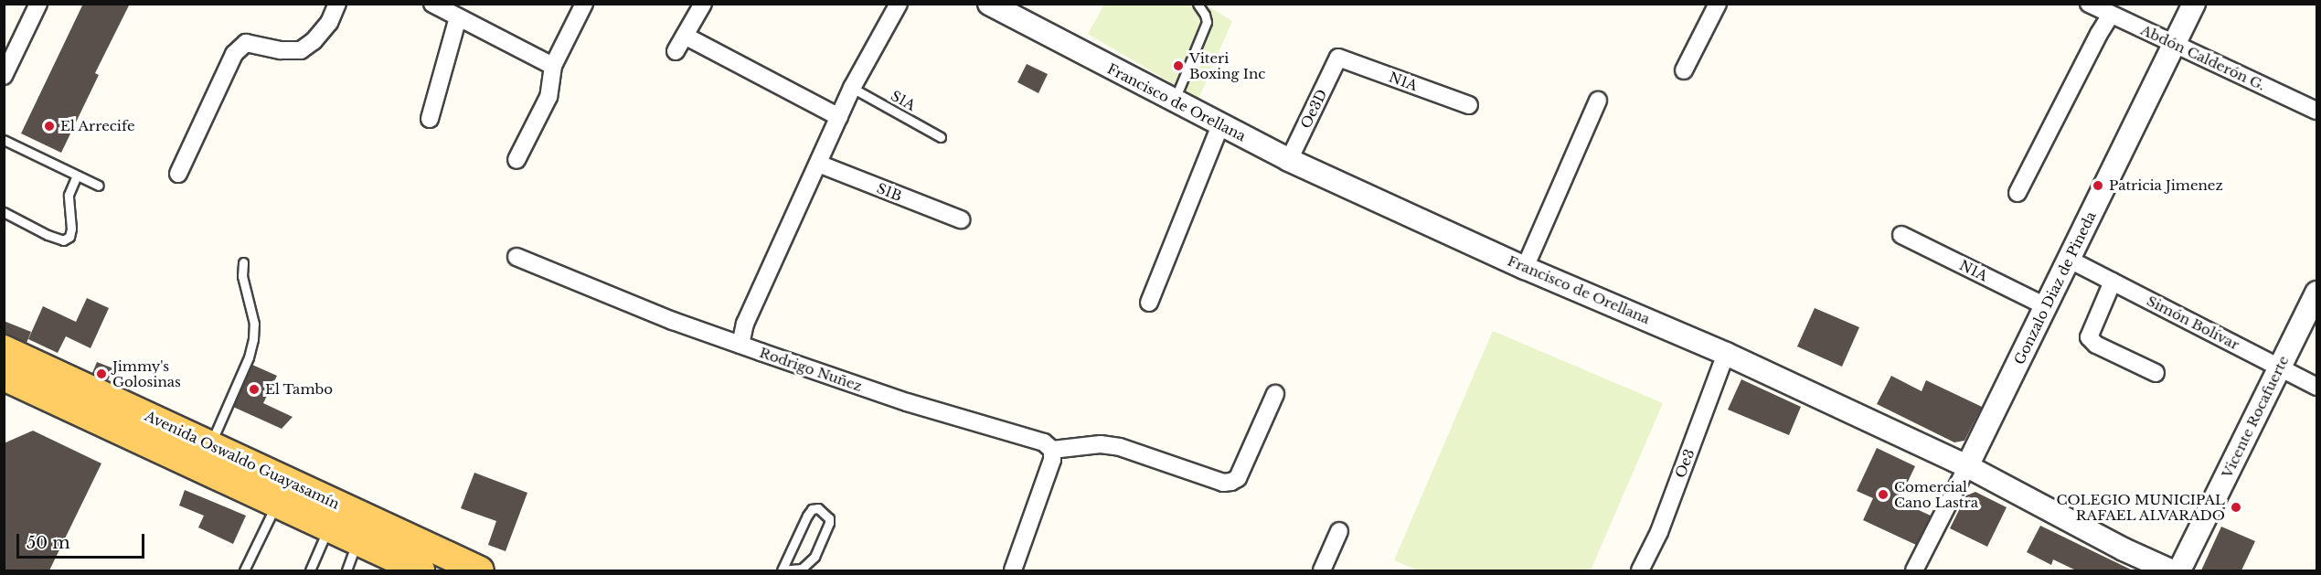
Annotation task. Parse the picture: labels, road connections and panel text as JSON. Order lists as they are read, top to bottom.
{
  "streets": {
    "main road": ["Avenida Oswaldo Guayasamín"],
    "street": [
      "Abdón Calderón G.",
      "N1A",
      "Francisco de Orellana",
      "Oe3D",
      "S1B",
      "Gonzalo Diaz de Pineda",
      "Simón Bolívar",
      "Rodrigo Nuñez",
      "Vicente Rocafuerte",
      "Oe3"
    ],
    "lane": ["S1A"]
  },
  "crossings": [
    ["Abdón Calderón G.", "Gonzalo Diaz de Pineda"],
    ["N1A", "Oe3D"],
    ["N1A", "Gonzalo Diaz de Pineda"],
    ["Francisco de Orellana", "Oe3D"],
    ["Francisco de Orellana", "Gonzalo Diaz de Pineda"],
    ["Francisco de Orellana", "Oe3"],
    ["Gonzalo Diaz de Pineda", "Simón Bolívar"],
    ["Simón Bolívar", "Vicente Rocafuerte"]
  ],
  "places": [
    "Viteri Boxing Inc",
    "El Arrecife",
    "Patricia Jimenez",
    "Jimmy's Golosinas",
    "El Tambo",
    "Comercial Cano Lastra",
    "COLEGIO MUNICIPAL RAFAEL ALVARADO"
  ],
  "scale_bar": "50 m"
}
